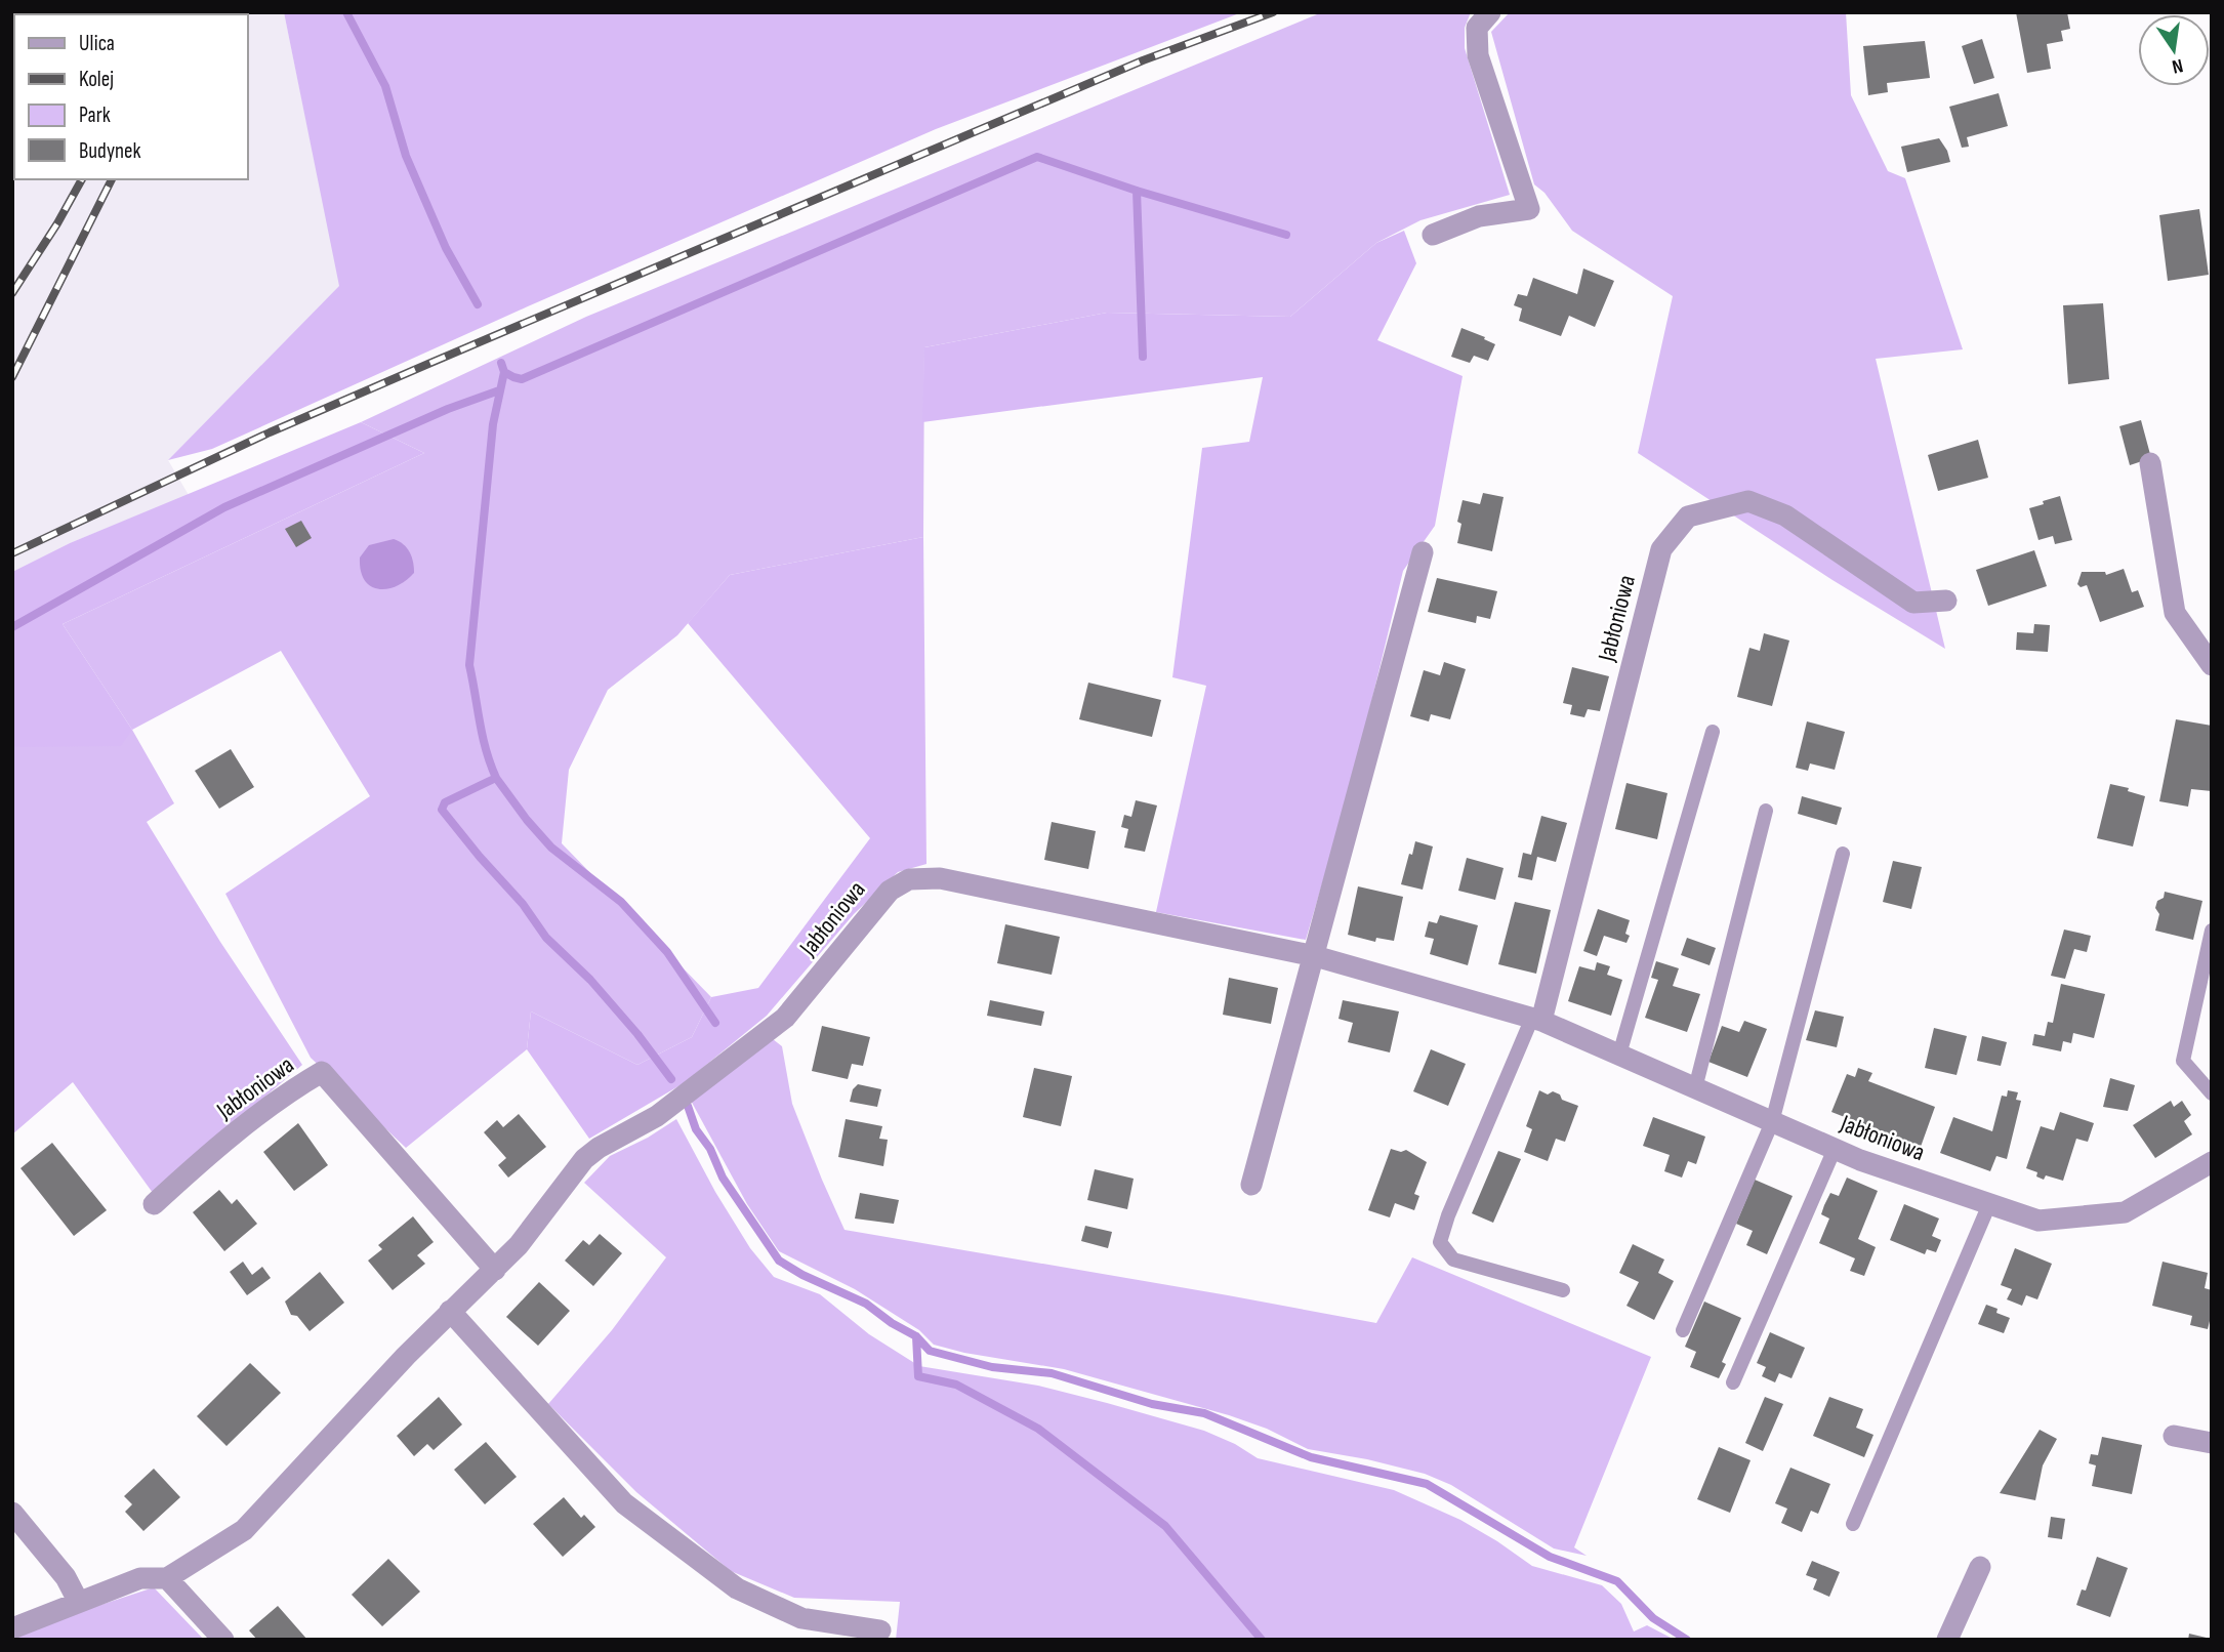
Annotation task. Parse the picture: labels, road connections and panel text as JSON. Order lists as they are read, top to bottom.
{
  "streets": {
    "street": ["Jabłoniowa"]
  },
  "legend": [
    "Ulica",
    "Kolej",
    "Park",
    "Budynek"
  ],
  "north": "bottom"
}
